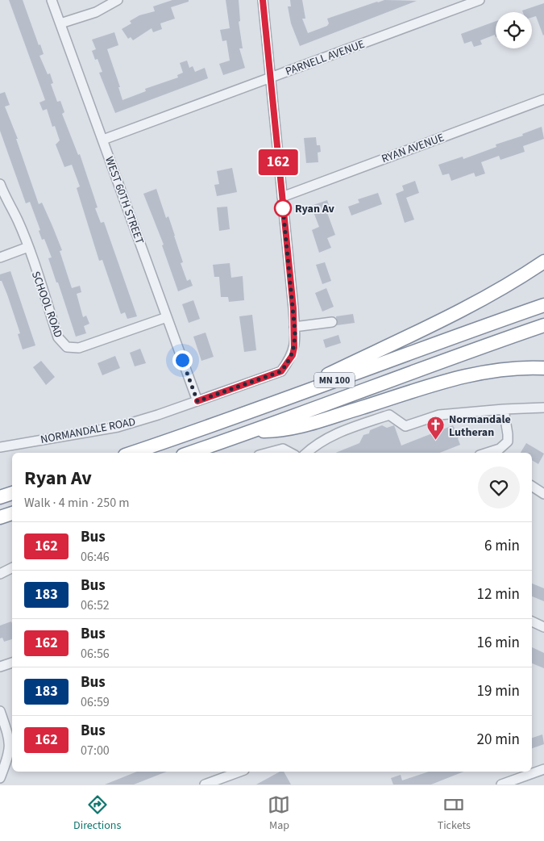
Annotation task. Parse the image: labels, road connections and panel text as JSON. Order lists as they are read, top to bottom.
{
  "streets": {
    "highway": ["MN 100"],
    "street": [
      "PARNELL AVENUE",
      "RYAN AVENUE",
      "WEST 60TH STREET",
      "SCHOOL ROAD",
      "NORMANDALE ROAD"
    ]
  },
  "crossings": [
    ["PARNELL AVENUE", "WEST 60TH STREET"],
    ["PARNELL AVENUE", "NORMANDALE ROAD"],
    ["RYAN AVENUE", "NORMANDALE ROAD"],
    ["WEST 60TH STREET", "SCHOOL ROAD"],
    ["WEST 60TH STREET", "NORMANDALE ROAD"]
  ],
  "places": {
    "other": ["Ryan Av"],
    "church": ["Normandale Lutheran"]
  },
  "lines": ["bus line 162"],
  "page": {
    "on_map": "162",
    "heading": ["Ryan Av", "Walk · 4 min · 250 m"],
    "list": [
      {
        "mark": "162",
        "name": "Bus",
        "note": "06:46",
        "value": "6 min"
      },
      {
        "mark": "183",
        "name": "Bus",
        "note": "06:52",
        "value": "12 min"
      },
      {
        "mark": "162",
        "name": "Bus",
        "note": "06:56",
        "value": "16 min"
      },
      {
        "mark": "183",
        "name": "Bus",
        "note": "06:59",
        "value": "19 min"
      },
      {
        "mark": "162",
        "name": "Bus",
        "note": "07:00",
        "value": "20 min"
      }
    ],
    "tabs": ["Directions", "Map", "Tickets"]
  }
}
